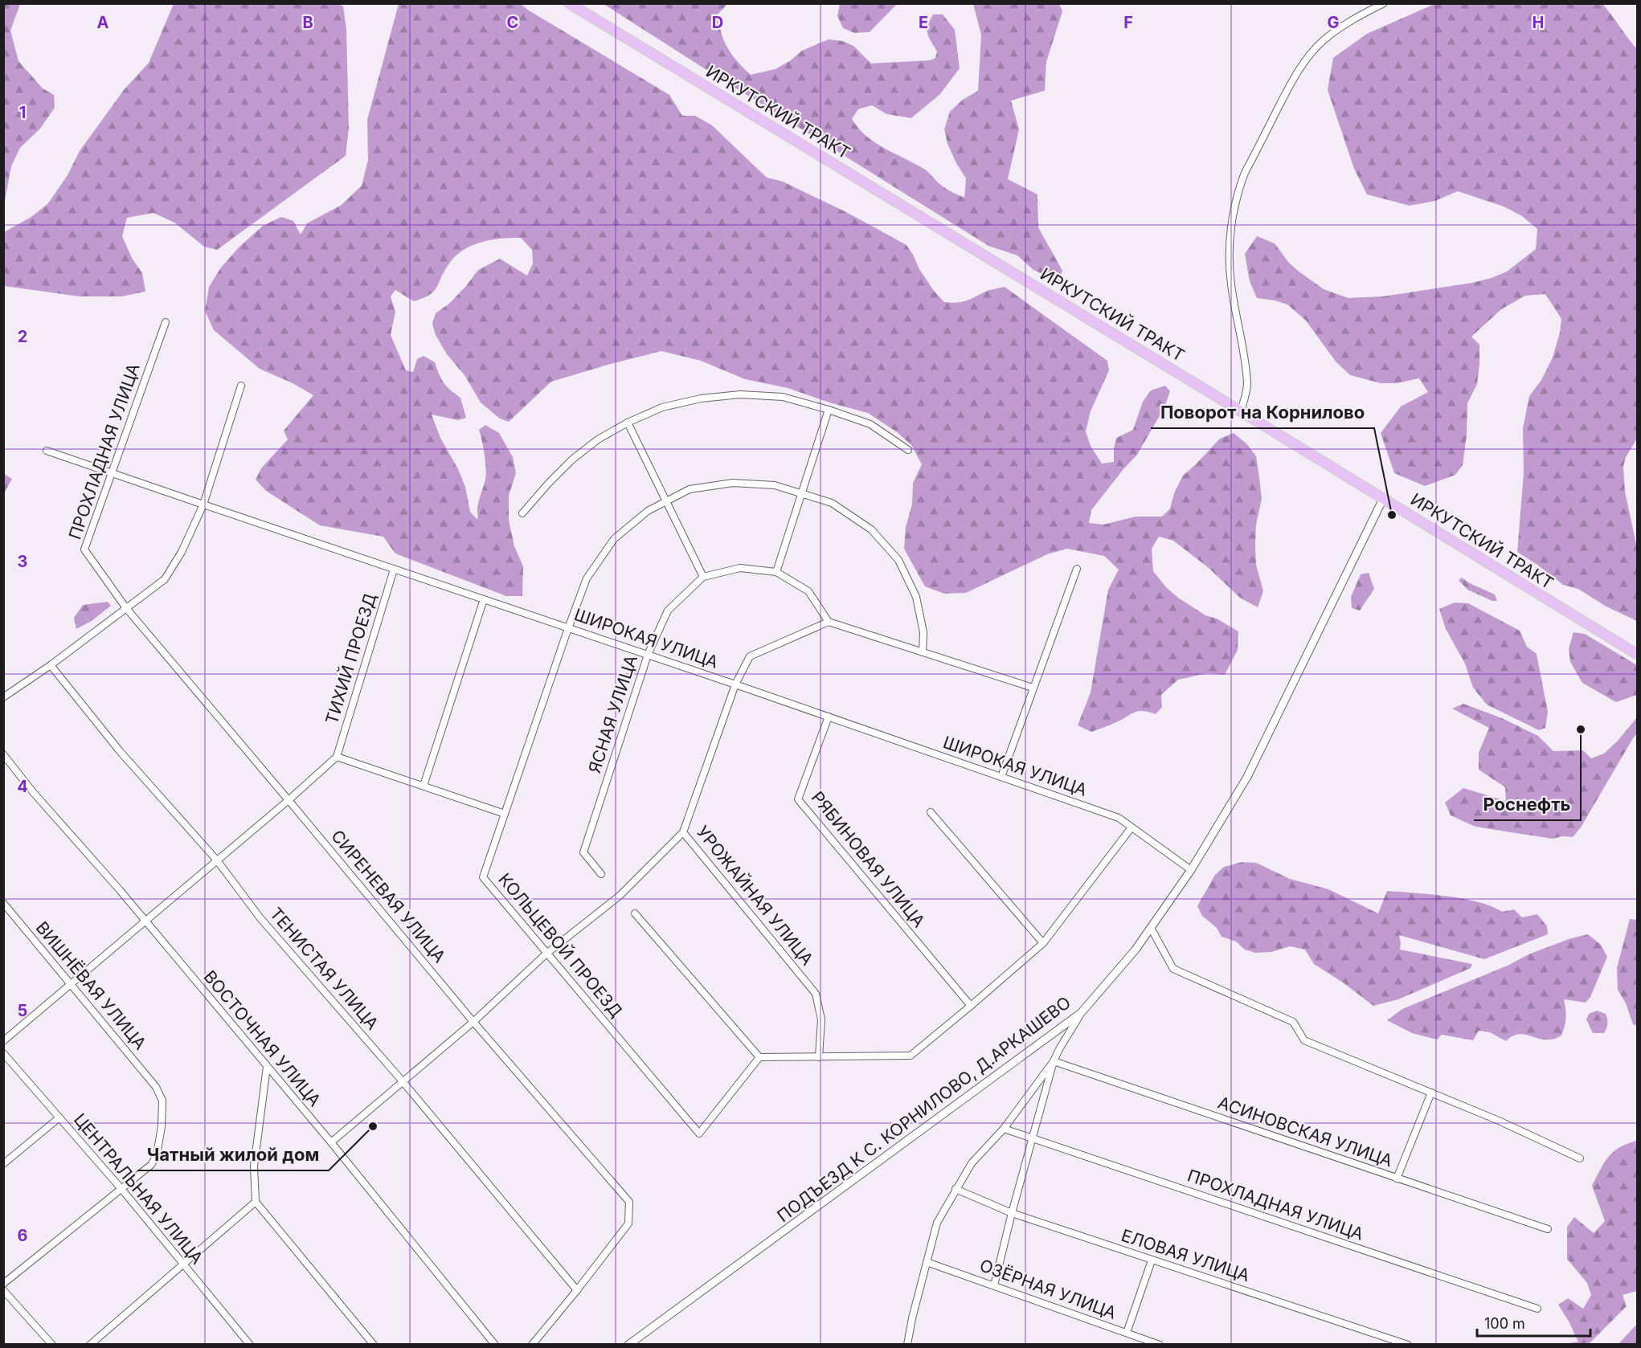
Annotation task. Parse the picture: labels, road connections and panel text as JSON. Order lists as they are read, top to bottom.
{
  "streets": {
    "main road": ["ИРКУТСКИЙ ТРАКТ"],
    "street": [
      "ПРОХЛАДНАЯ УЛИЦА",
      "ШИРОКАЯ УЛИЦА",
      "ТИХИЙ ПРОЕЗД",
      "ЯСНАЯ УЛИЦА",
      "РЯБИНОВАЯ УЛИЦА",
      "УРОЖАЙНАЯ УЛИЦА",
      "СИРЕНЕВАЯ УЛИЦА",
      "КОЛЬЦЕВОЙ ПРОЕЗД",
      "ТЕНИСТАЯ УЛИЦА",
      "ВИШНЁВАЯ УЛИЦА",
      "ВОСТОЧНАЯ УЛИЦА",
      "ПОДЪЕЗД К С. КОРНИЛОВО, Д.АРКАШЕВО",
      "АСИНОВСКАЯ УЛИЦА",
      "ЦЕНТРАЛЬНАЯ УЛИЦА",
      "ЕЛОВАЯ УЛИЦА",
      "ОЗЁРНАЯ УЛИЦА"
    ]
  },
  "crossings": [
    ["ИРКУТСКИЙ ТРАКТ", "ПОДЪЕЗД К С. КОРНИЛОВО, Д.АРКАШЕВО"],
    ["ПРОХЛАДНАЯ УЛИЦА", "ШИРОКАЯ УЛИЦА"],
    ["ПРОХЛАДНАЯ УЛИЦА", "СИРЕНЕВАЯ УЛИЦА"],
    ["ШИРОКАЯ УЛИЦА", "ТИХИЙ ПРОЕЗД"],
    ["ШИРОКАЯ УЛИЦА", "ЯСНАЯ УЛИЦА"],
    ["ШИРОКАЯ УЛИЦА", "РЯБИНОВАЯ УЛИЦА"],
    ["ШИРОКАЯ УЛИЦА", "УРОЖАЙНАЯ УЛИЦА"],
    ["ШИРОКАЯ УЛИЦА", "КОЛЬЦЕВОЙ ПРОЕЗД"],
    ["ШИРОКАЯ УЛИЦА", "ПОДЪЕЗД К С. КОРНИЛОВО, Д.АРКАШЕВО"],
    ["СИРЕНЕВАЯ УЛИЦА", "ТЕНИСТАЯ УЛИЦА"],
    ["ВИШНЁВАЯ УЛИЦА", "ЦЕНТРАЛЬНАЯ УЛИЦА"]
  ],
  "places": ["Поворот на Корнилово", "Роснефть", "Чатный жилой дом"],
  "scale_bar": "100 m",
  "grid": {
    "columns": [
      "A",
      "B",
      "C",
      "D",
      "E",
      "F",
      "G",
      "H"
    ],
    "rows": [
      "1",
      "2",
      "3",
      "4",
      "5",
      "6"
    ]
  }
}
